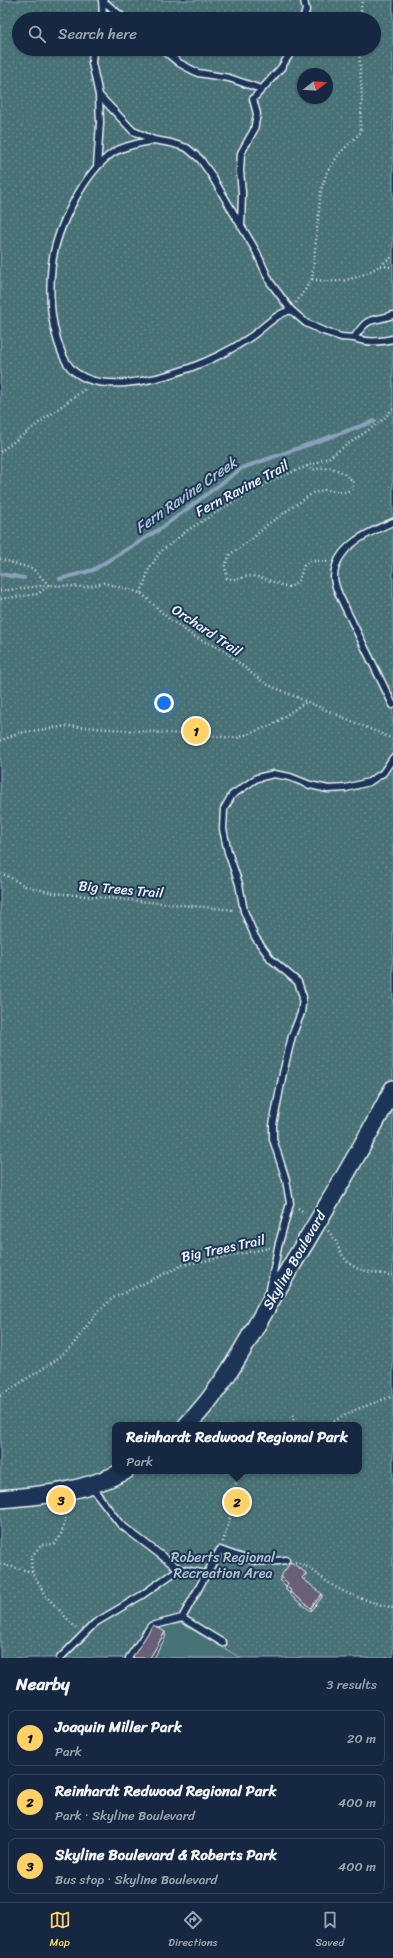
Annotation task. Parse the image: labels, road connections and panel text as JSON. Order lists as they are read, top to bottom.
{
  "streets": {
    "main road": ["Skyline Boulevard"],
    "path": ["Fern Ravine Trail", "Orchard Trail", "Big Trees Trail"]
  },
  "crossings": [
    ["Fern Ravine Trail", "Orchard Trail"]
  ],
  "water": ["Fern Ravine Creek"],
  "parks": ["Roberts Regional Recreation Area"],
  "north": "right",
  "page": {
    "search": "Search here",
    "pins": ["1", "3", "2"],
    "popup": ["Reinhardt Redwood Regional Park", "Park"],
    "heading": ["Nearby", "3 results"],
    "list": [
      {
        "mark": "1",
        "name": "Joaquin Miller Park",
        "note": "Park",
        "value": "20 m"
      },
      {
        "mark": "2",
        "name": "Reinhardt Redwood Regional Park",
        "note": "Park · Skyline Boulevard",
        "value": "400 m"
      },
      {
        "mark": "3",
        "name": "Skyline Boulevard & Roberts Park",
        "note": "Bus stop · Skyline Boulevard",
        "value": "400 m"
      }
    ],
    "nav": ["Map", "Directions", "Saved"]
  }
}
